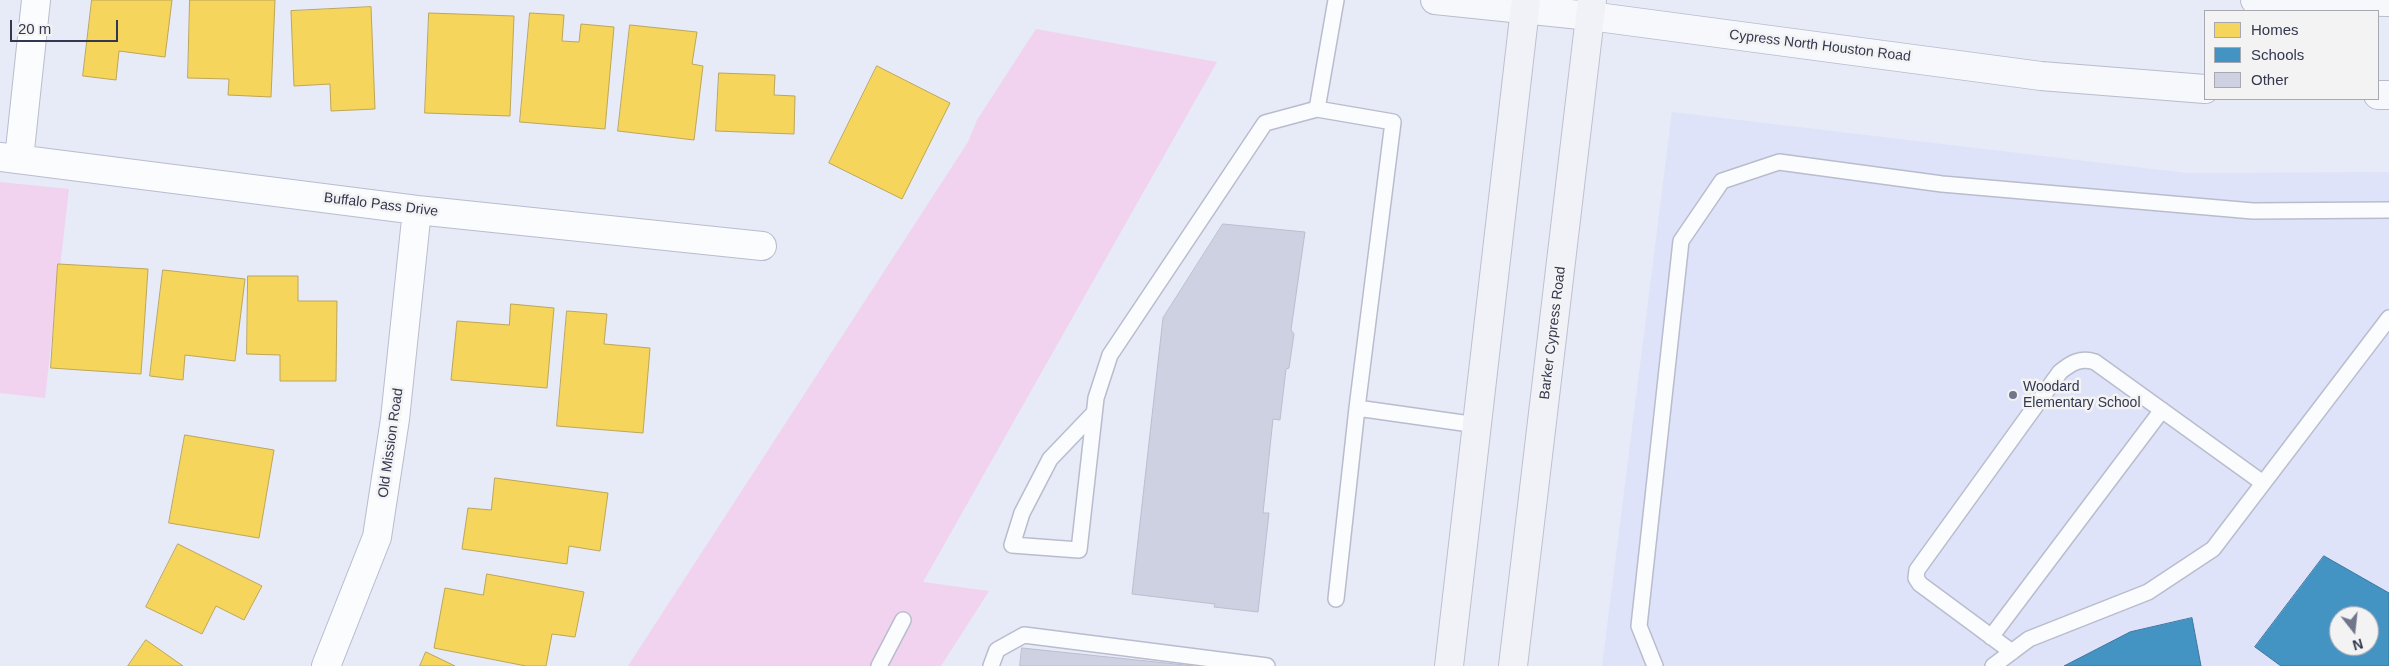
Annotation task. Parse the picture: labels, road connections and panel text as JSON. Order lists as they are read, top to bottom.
{
  "streets": {
    "main road": ["Cypress North Houston Road", "Barker Cypress Road"],
    "street": ["Buffalo Pass Drive", "Old Mission Road"]
  },
  "crossings": [
    ["Cypress North Houston Road", "Barker Cypress Road"],
    ["Buffalo Pass Drive", "Old Mission Road"]
  ],
  "places": ["Woodard Elementary School"],
  "legend": ["Homes", "Schools", "Other"],
  "scale_bar": "20 m",
  "north": "bottom"
}
